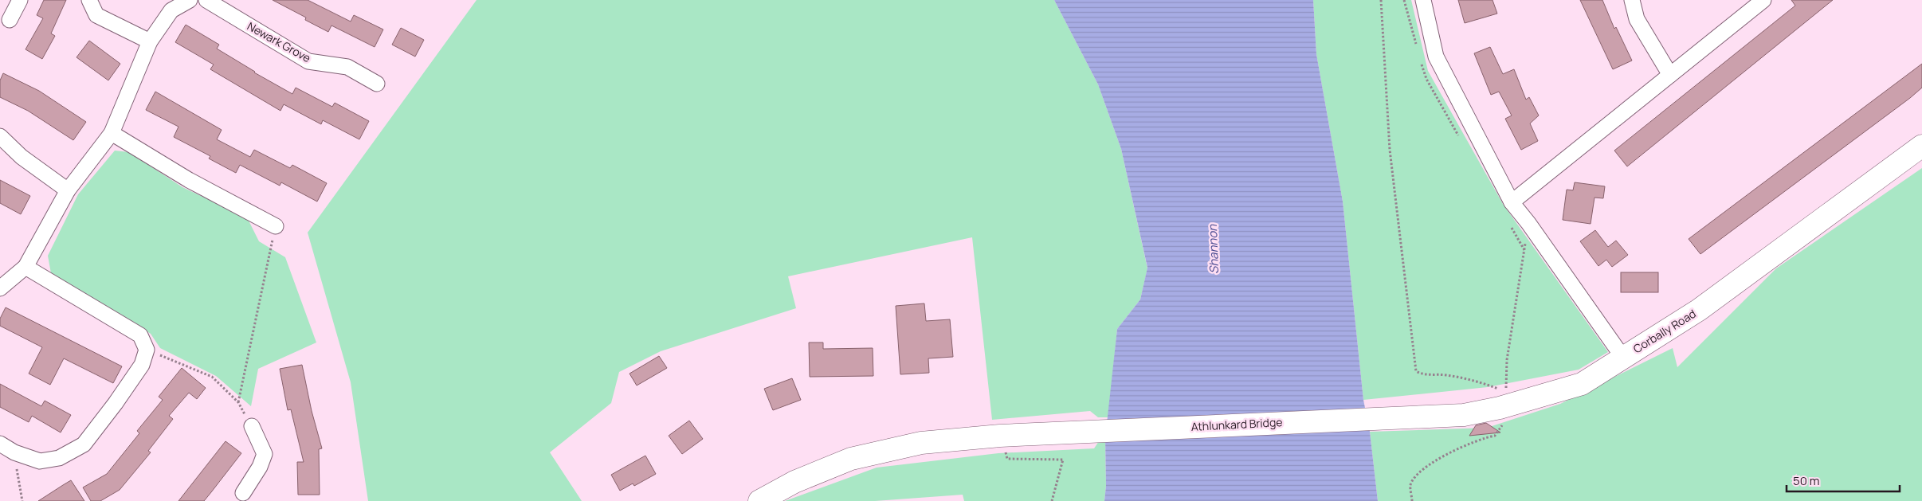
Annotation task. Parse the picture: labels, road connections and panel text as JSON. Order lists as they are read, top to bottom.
{
  "streets": {
    "main road": ["Corbally Road", "Athlunkard Bridge"],
    "street": ["Newark Grove"]
  },
  "crossings": [
    ["Corbally Road", "Athlunkard Bridge"]
  ],
  "water": ["Shannon"],
  "scale_bar": "50 m"
}
